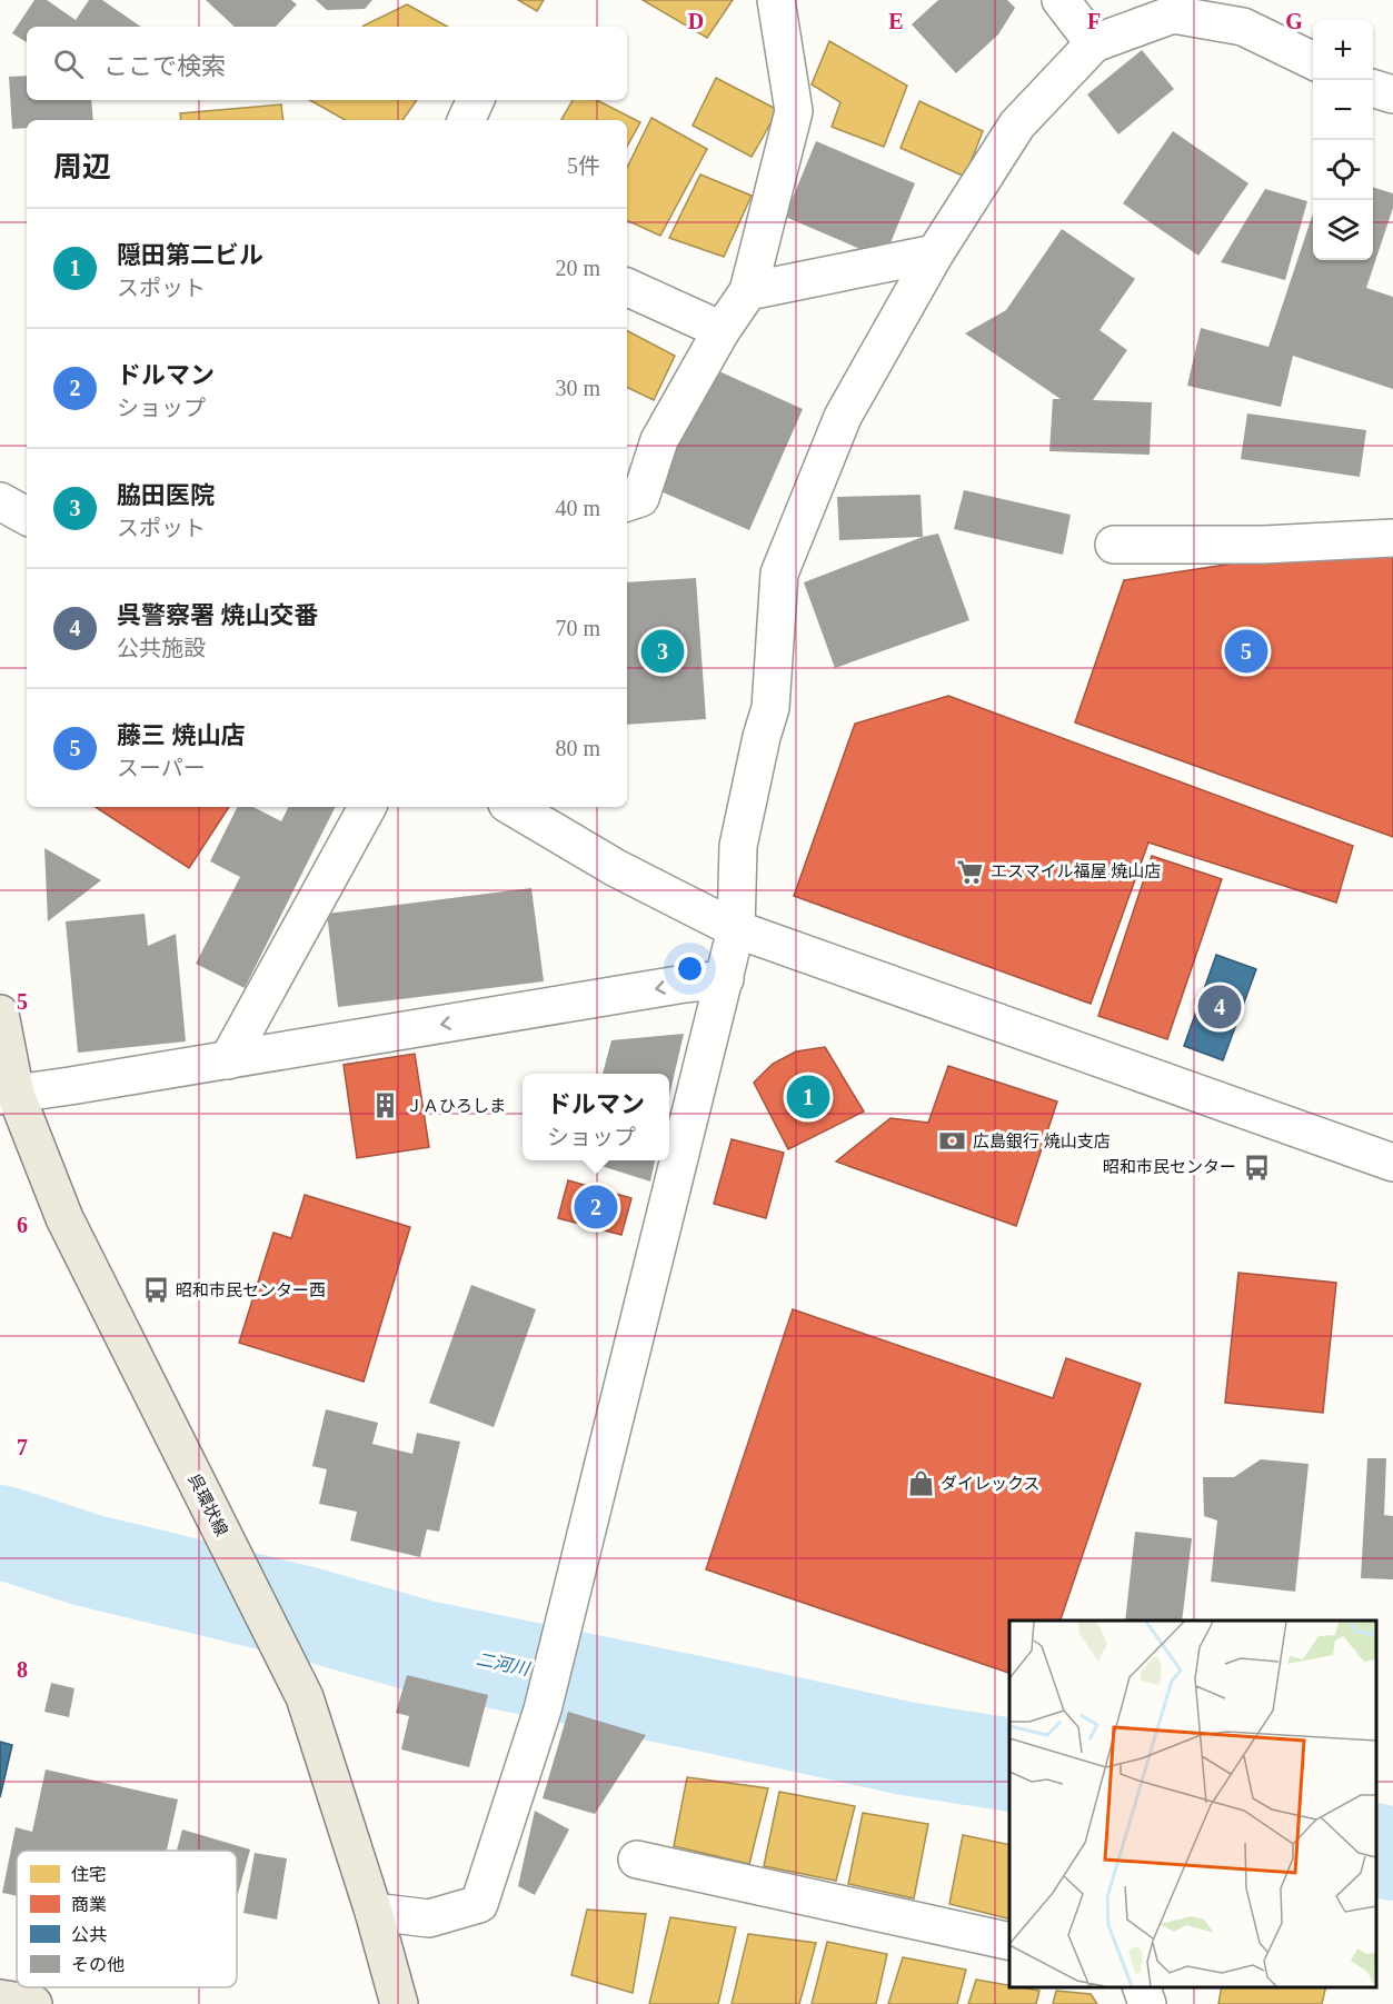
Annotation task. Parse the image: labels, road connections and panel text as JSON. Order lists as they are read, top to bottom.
{
  "streets": {
    "main road": ["呉環状線"]
  },
  "water": ["二河川"],
  "places": {
    "supermarket": ["エスマイル福屋 焼山店"],
    "building": ["ＪＡひろしま"],
    "bank": ["広島銀行 焼山支店"],
    "bus stop": ["昭和市民センター", "昭和市民センター西"],
    "shop": ["ダイレックス"]
  },
  "legend": [
    "住宅",
    "商業",
    "公共",
    "その他"
  ],
  "page": {
    "map_buttons": ["+", "−"],
    "search": "ここで検索",
    "heading": ["周辺", "5件"],
    "list": [
      {
        "mark": "1",
        "name": "隠田第二ビル",
        "note": "スポット",
        "value": "20 m"
      },
      {
        "mark": "2",
        "name": "ドルマン",
        "note": "ショップ",
        "value": "30 m"
      },
      {
        "mark": "3",
        "name": "脇田医院",
        "note": "スポット",
        "value": "40 m"
      },
      {
        "mark": "4",
        "name": "呉警察署 焼山交番",
        "note": "公共施設",
        "value": "70 m"
      },
      {
        "mark": "5",
        "name": "藤三 焼山店",
        "note": "スーパー",
        "value": "80 m"
      }
    ],
    "pins": [
      "3",
      "5",
      "4",
      "1",
      "2"
    ],
    "popup": ["ドルマン", "ショップ"]
  },
  "grid": {
    "columns": [
      "D",
      "E",
      "F",
      "G"
    ],
    "rows": [
      "5",
      "6",
      "7",
      "8"
    ]
  }
}
